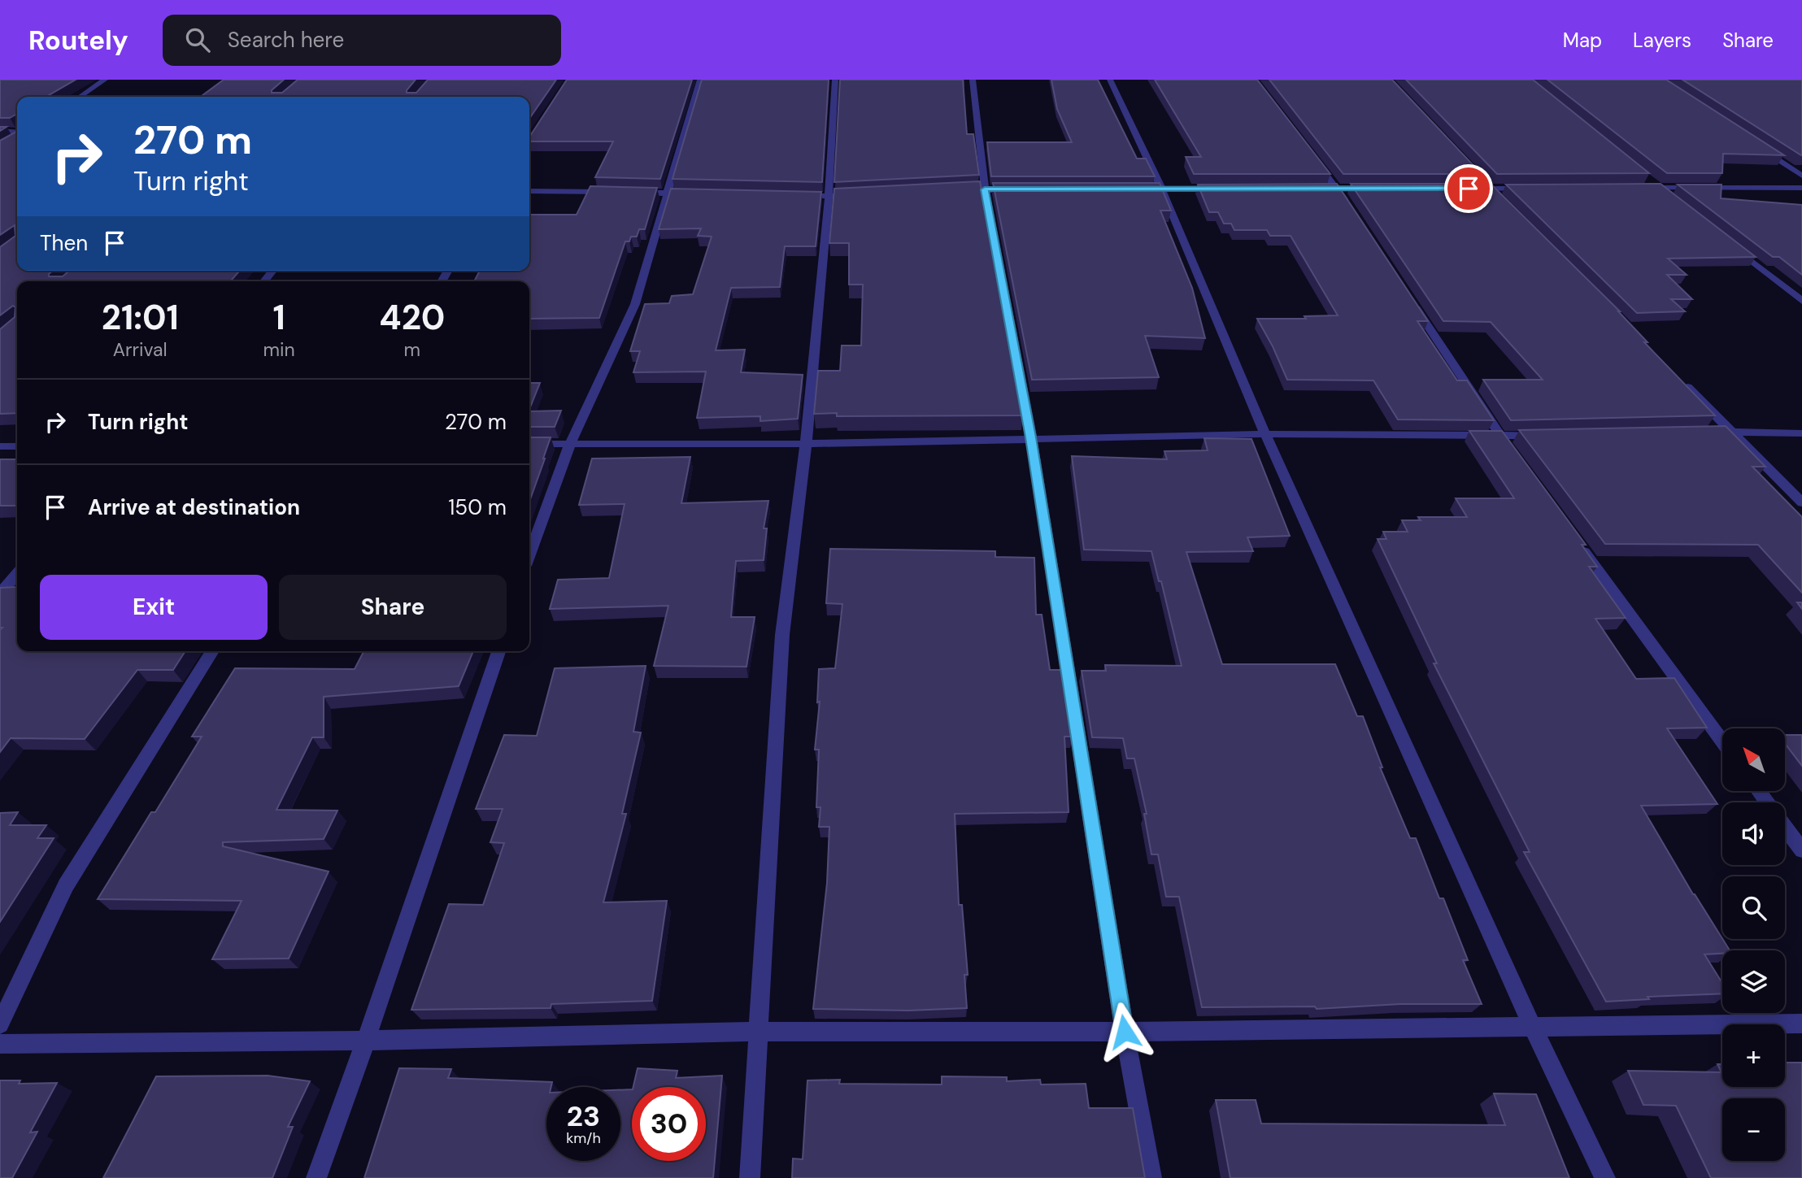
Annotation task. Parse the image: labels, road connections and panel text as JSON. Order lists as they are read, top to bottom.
{
  "north": "top left",
  "page": {
    "header": "Routely",
    "search": "Search here",
    "nav": ["Map", "Layers", "Share"],
    "turn": ["270 m", "Turn right"],
    "then": "Then",
    "eta": [
      "21:01",
      "Arrival",
      "1",
      "min",
      "420",
      "m"
    ],
    "list": [
      {
        "name": "Turn right",
        "value": "270 m"
      },
      {
        "name": "Arrive at destination",
        "value": "150 m"
      }
    ],
    "buttons": ["Exit", "Share"],
    "map_buttons": ["+", "−"],
    "speed": "23 km/h",
    "limit": "30"
  }
}
